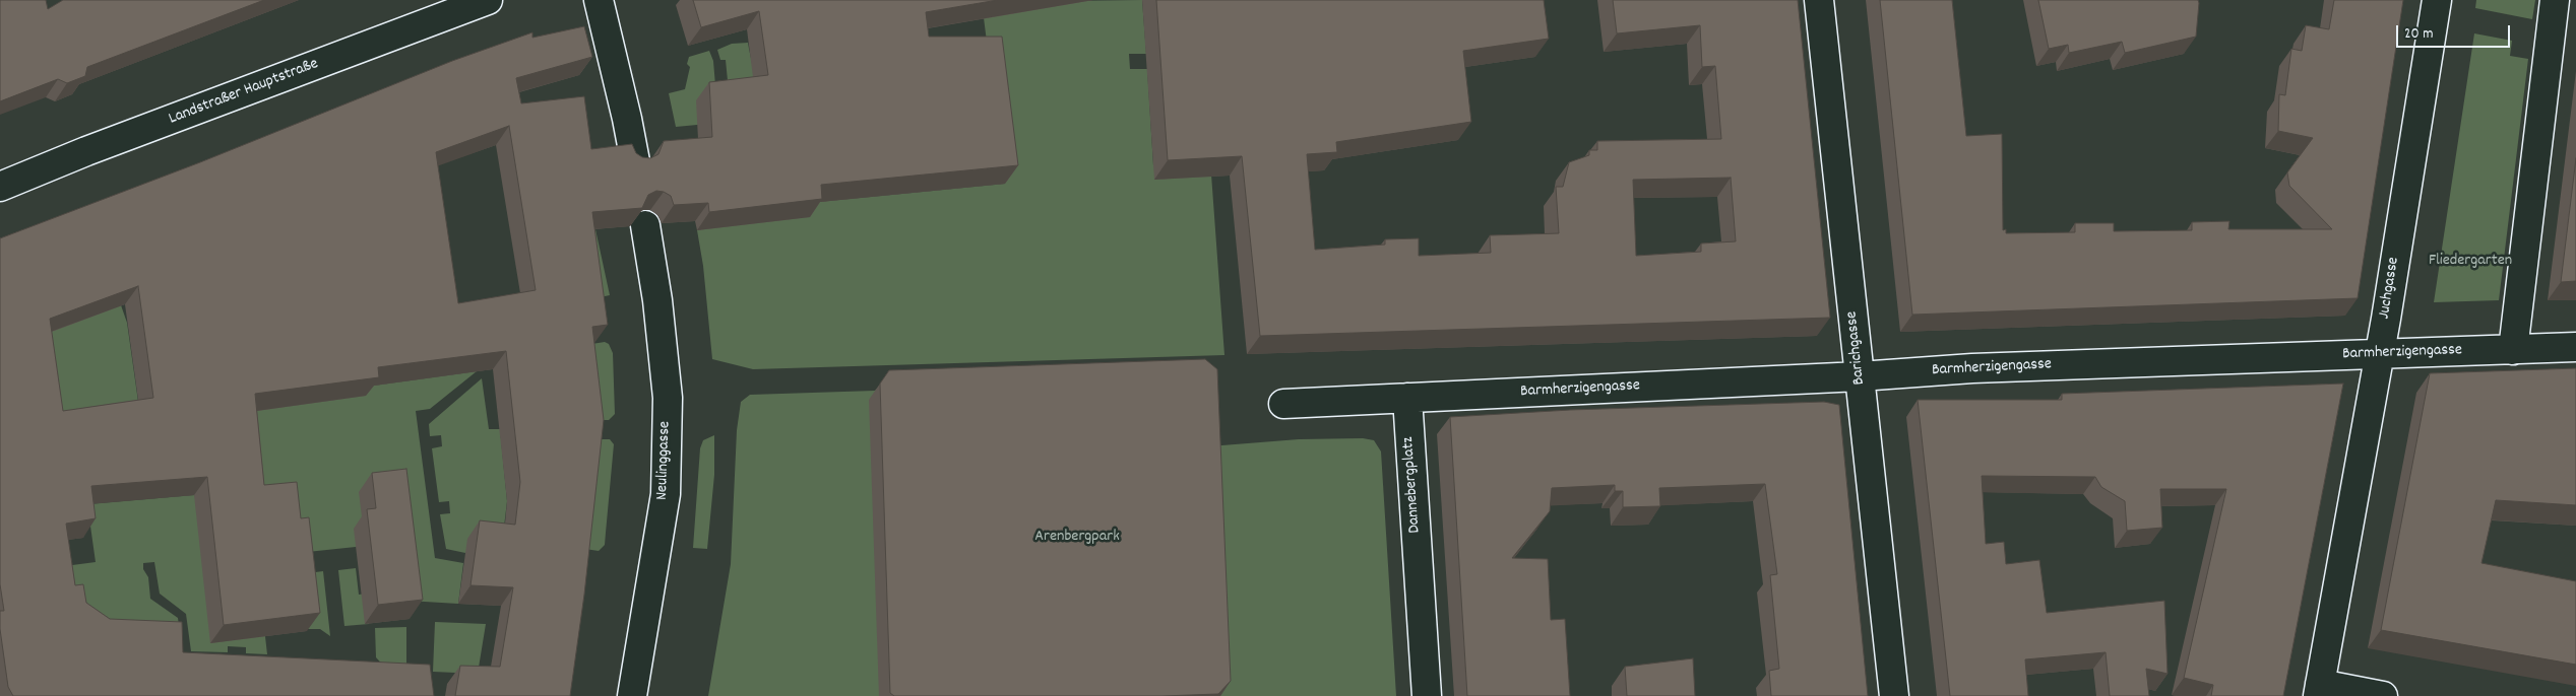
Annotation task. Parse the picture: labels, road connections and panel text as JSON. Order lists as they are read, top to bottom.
{
  "streets": {
    "street": [
      "Landstraßer Hauptstraße",
      "Juchgasse",
      "Barichgasse",
      "Barmherzigengasse",
      "Neulinggasse",
      "Dannebergplatz"
    ]
  },
  "crossings": [
    ["Juchgasse", "Barmherzigengasse"],
    ["Barichgasse", "Barmherzigengasse"],
    ["Barmherzigengasse", "Dannebergplatz"]
  ],
  "parks": ["Fliedergarten", "Arenbergpark"],
  "scale_bar": "20 m"
}
